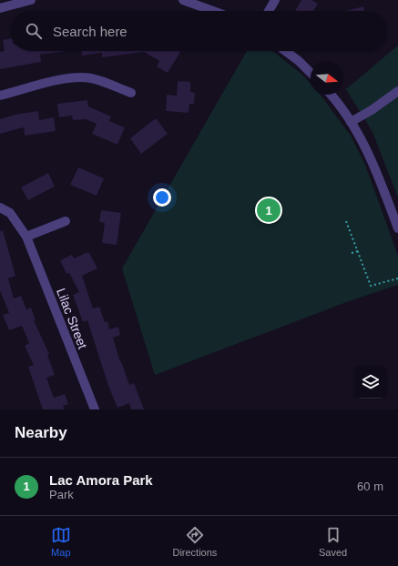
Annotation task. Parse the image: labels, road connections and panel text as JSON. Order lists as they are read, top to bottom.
{
  "streets": {
    "street": ["Lilac Street"]
  },
  "north": "right",
  "page": {
    "search": "Search here",
    "pins": "1",
    "heading": "Nearby",
    "list": [
      {
        "mark": "1",
        "name": "Lac Amora Park",
        "note": "Park",
        "value": "60 m"
      }
    ],
    "nav": ["Map", "Directions", "Saved"]
  }
}
